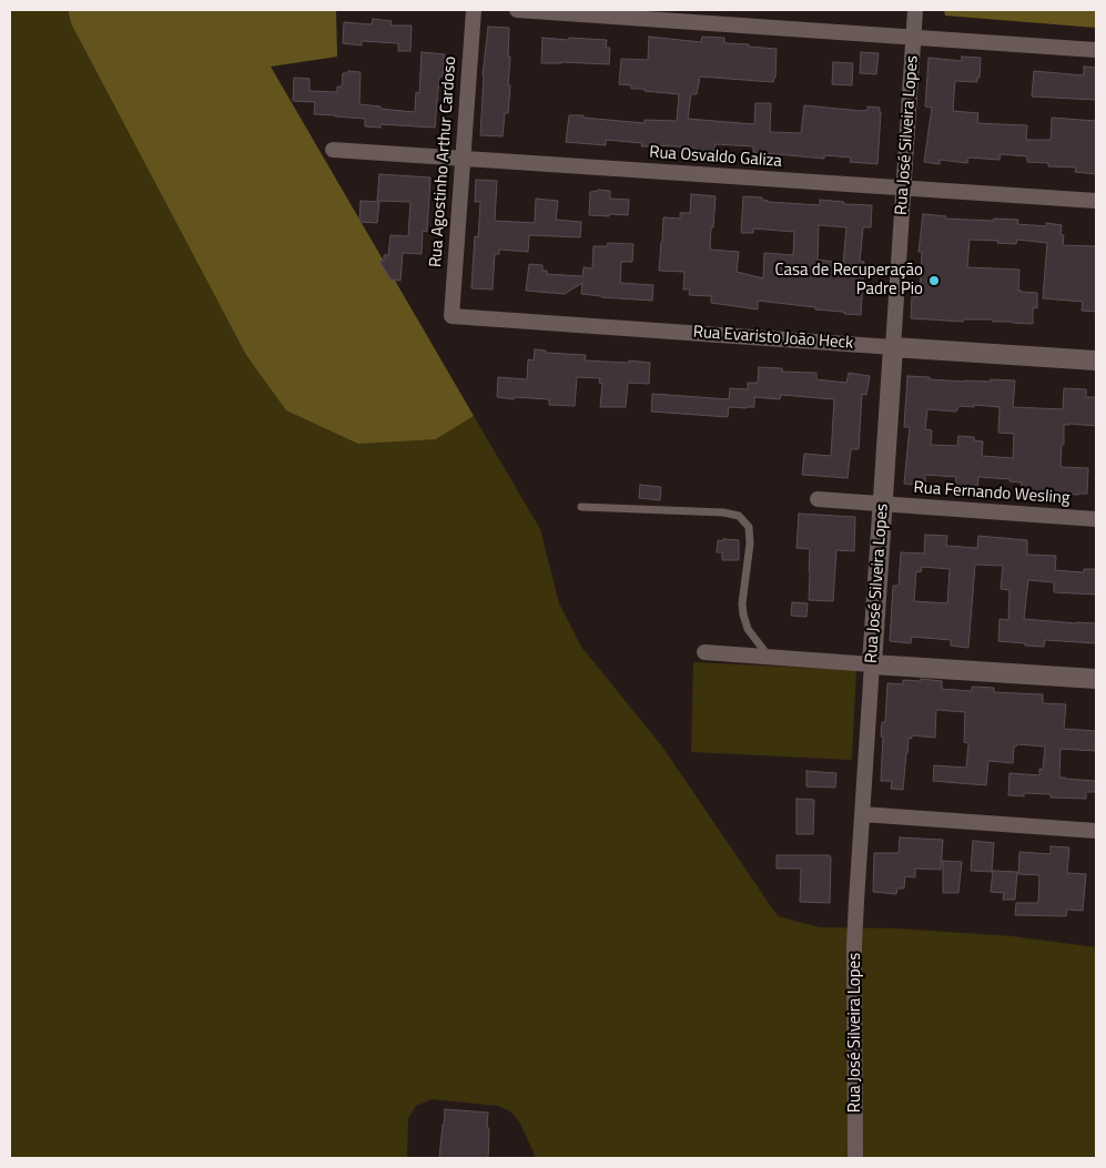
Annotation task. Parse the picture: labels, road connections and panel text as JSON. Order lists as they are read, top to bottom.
{
  "streets": {
    "street": [
      "Rua José Silveira Lopes",
      "Rua Osvaldo Galiza",
      "Rua Agostinho Arthur Cardoso",
      "Rua Evaristo João Heck",
      "Rua Fernando Wesling"
    ]
  },
  "crossings": [
    ["Rua José Silveira Lopes", "Rua Osvaldo Galiza"],
    ["Rua José Silveira Lopes", "Rua Evaristo João Heck"],
    ["Rua José Silveira Lopes", "Rua Fernando Wesling"],
    ["Rua Osvaldo Galiza", "Rua Agostinho Arthur Cardoso"],
    ["Rua Agostinho Arthur Cardoso", "Rua Evaristo João Heck"]
  ],
  "places": ["Casa de Recuperação Padre Pio"]
}
